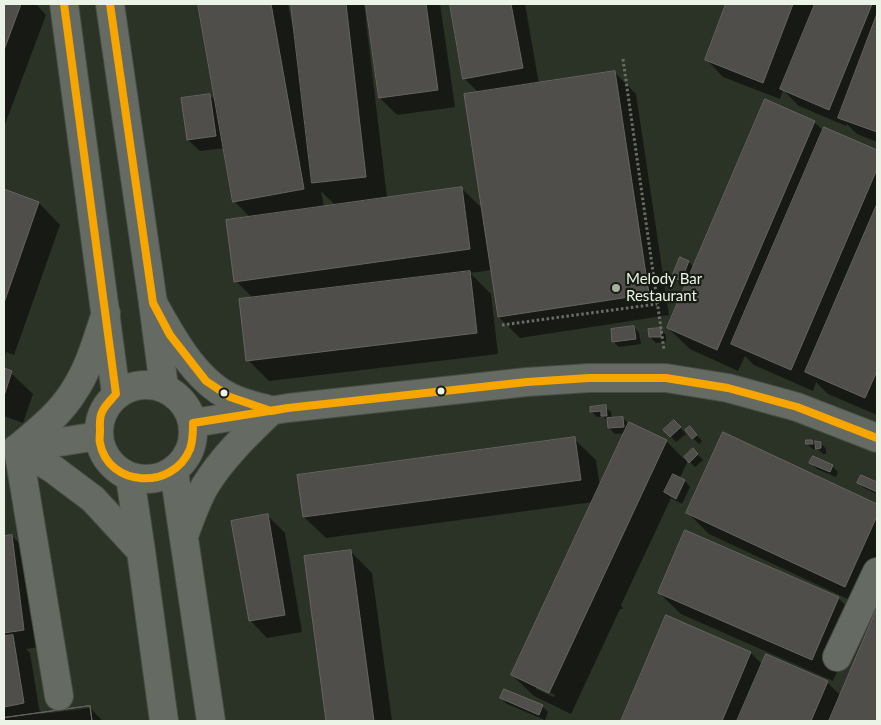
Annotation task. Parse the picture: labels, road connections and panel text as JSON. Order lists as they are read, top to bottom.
{
  "places": ["Melody Bar Restaurant"]
}
